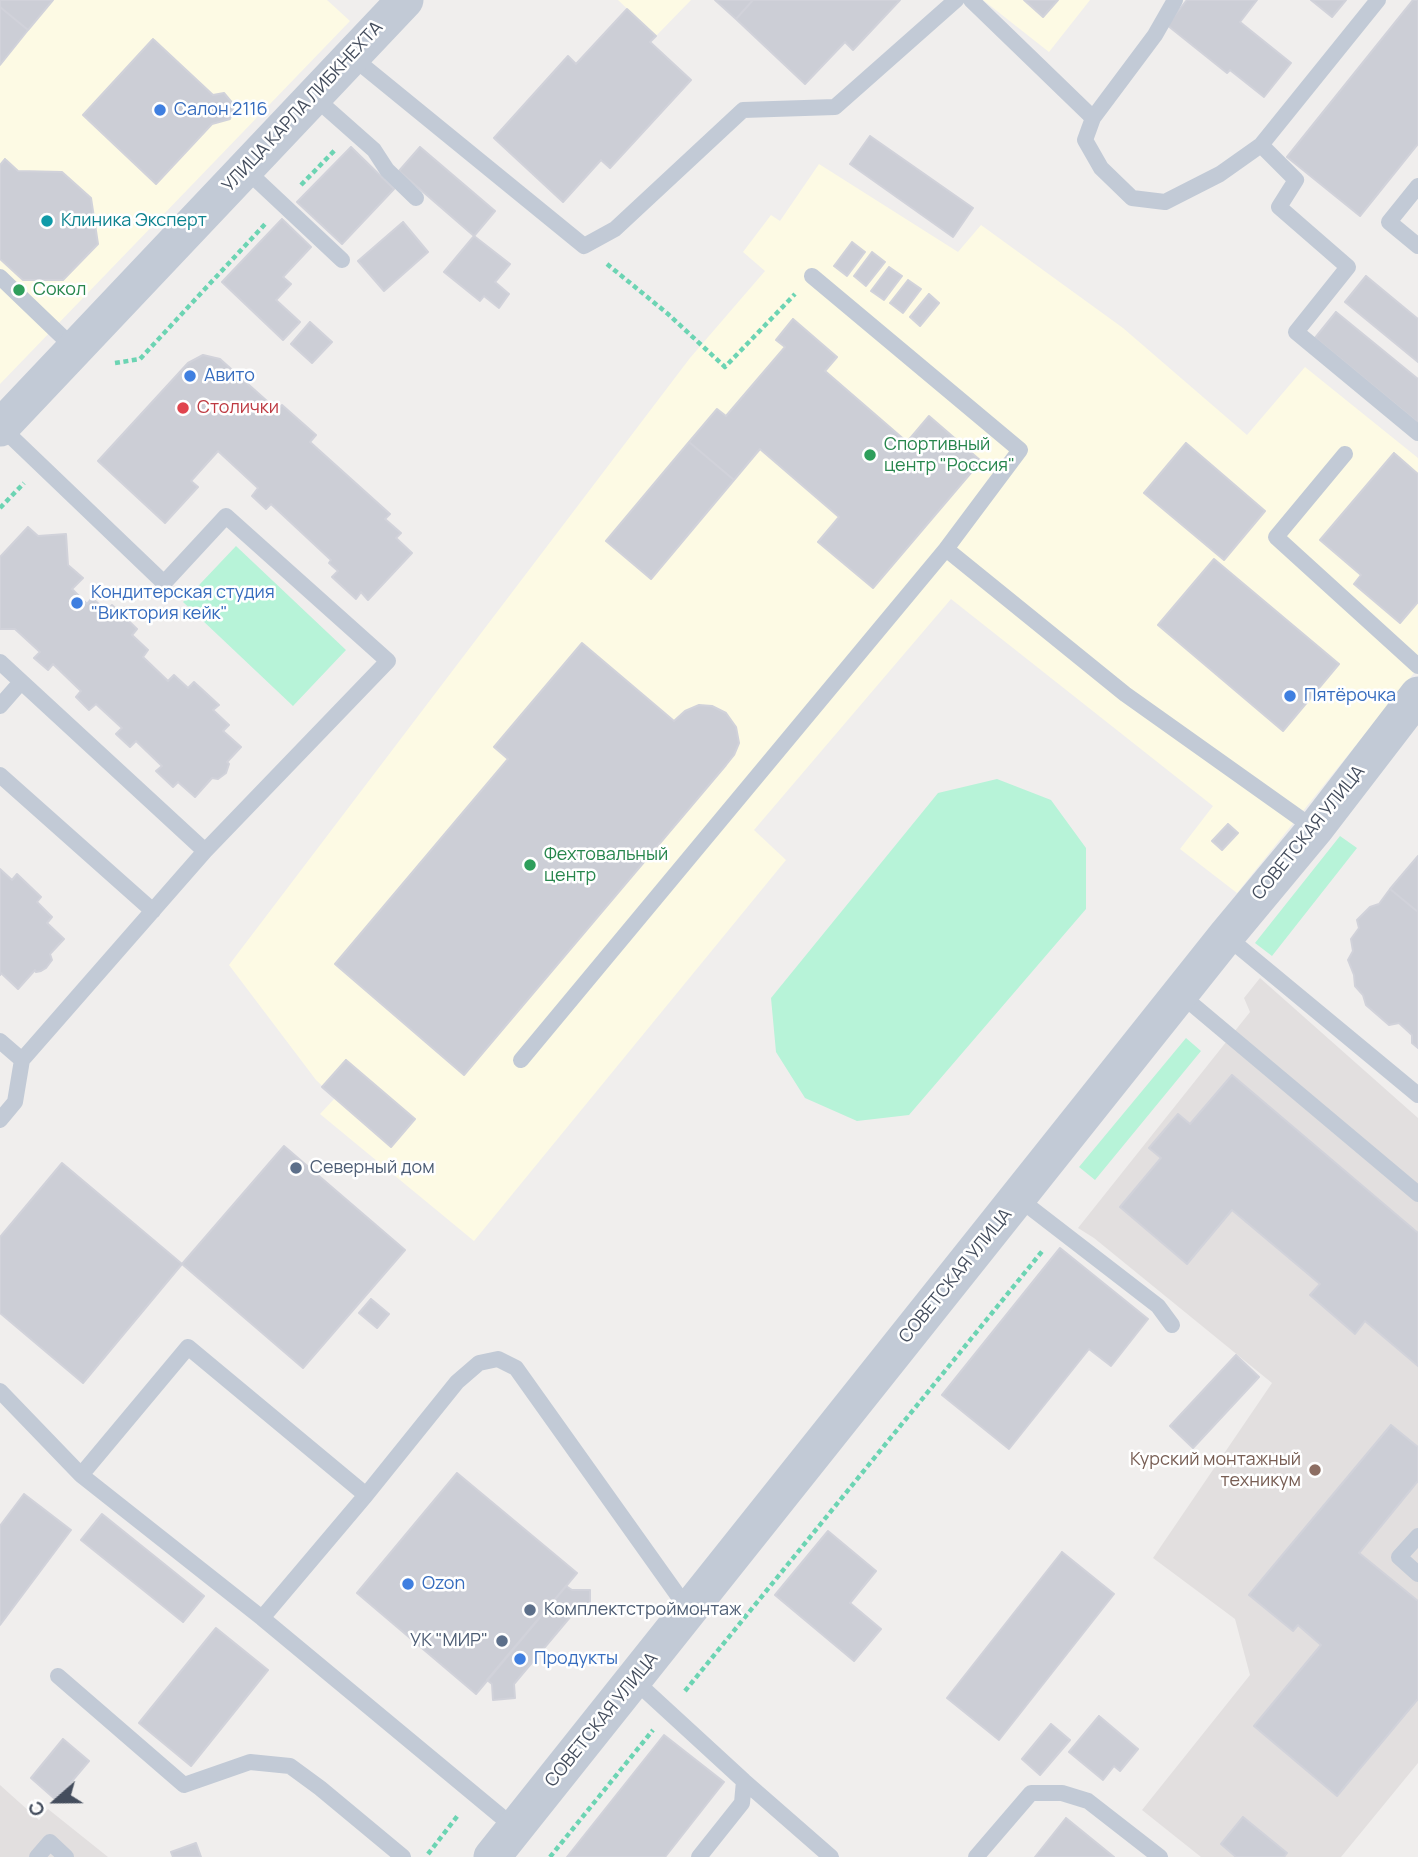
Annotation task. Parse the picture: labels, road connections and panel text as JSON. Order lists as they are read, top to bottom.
{
  "streets": {
    "street": ["УЛИЦА КАРЛА ЛИБКНЕХТА", "СОВЕТСКАЯ УЛИЦА"]
  },
  "places": [
    "Салон 2116",
    "Клиника Эксперт",
    "Сокол",
    "Авито",
    "Столички",
    "Спортивный центр \"Россия\"",
    "Кондитерская студия \"Виктория кейк\"",
    "Пятёрочка",
    "Фехтовальный центр",
    "Северный дом",
    "Курский монтажный техникум",
    "Ozon",
    "Комплектстроймонтаж",
    "УК \"МИР\"",
    "Продукты"
  ],
  "north": "left"
}
